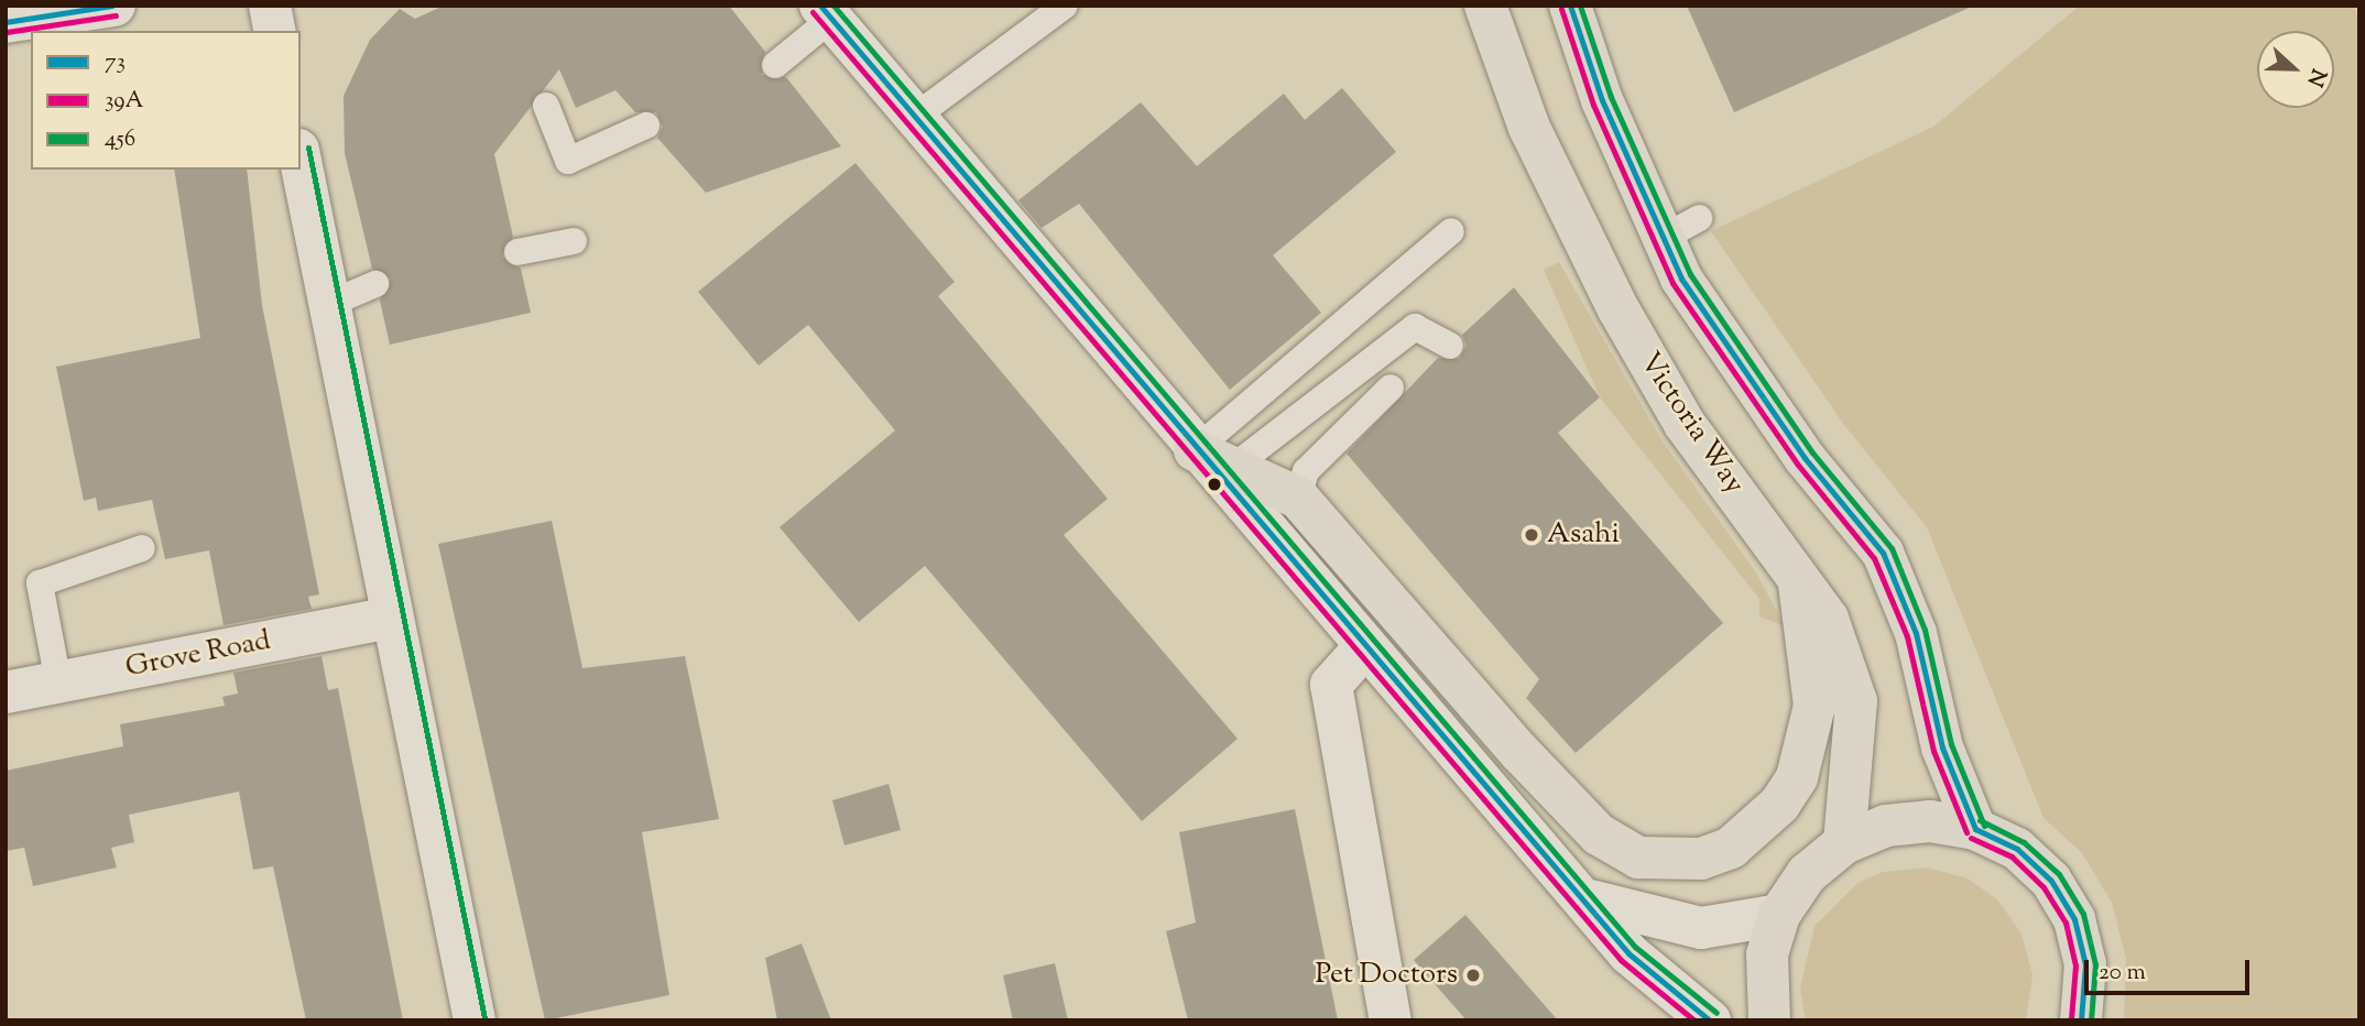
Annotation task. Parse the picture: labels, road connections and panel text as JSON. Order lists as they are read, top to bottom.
{
  "streets": {
    "main road": ["Victoria Way"],
    "street": ["Grove Road"]
  },
  "places": ["Asahi", "Pet Doctors"],
  "lines": ["transit line 73", "transit line 456", "transit line 39A"],
  "legend": ["73", "39A", "456"],
  "scale_bar": "20 m",
  "north": "right"
}
